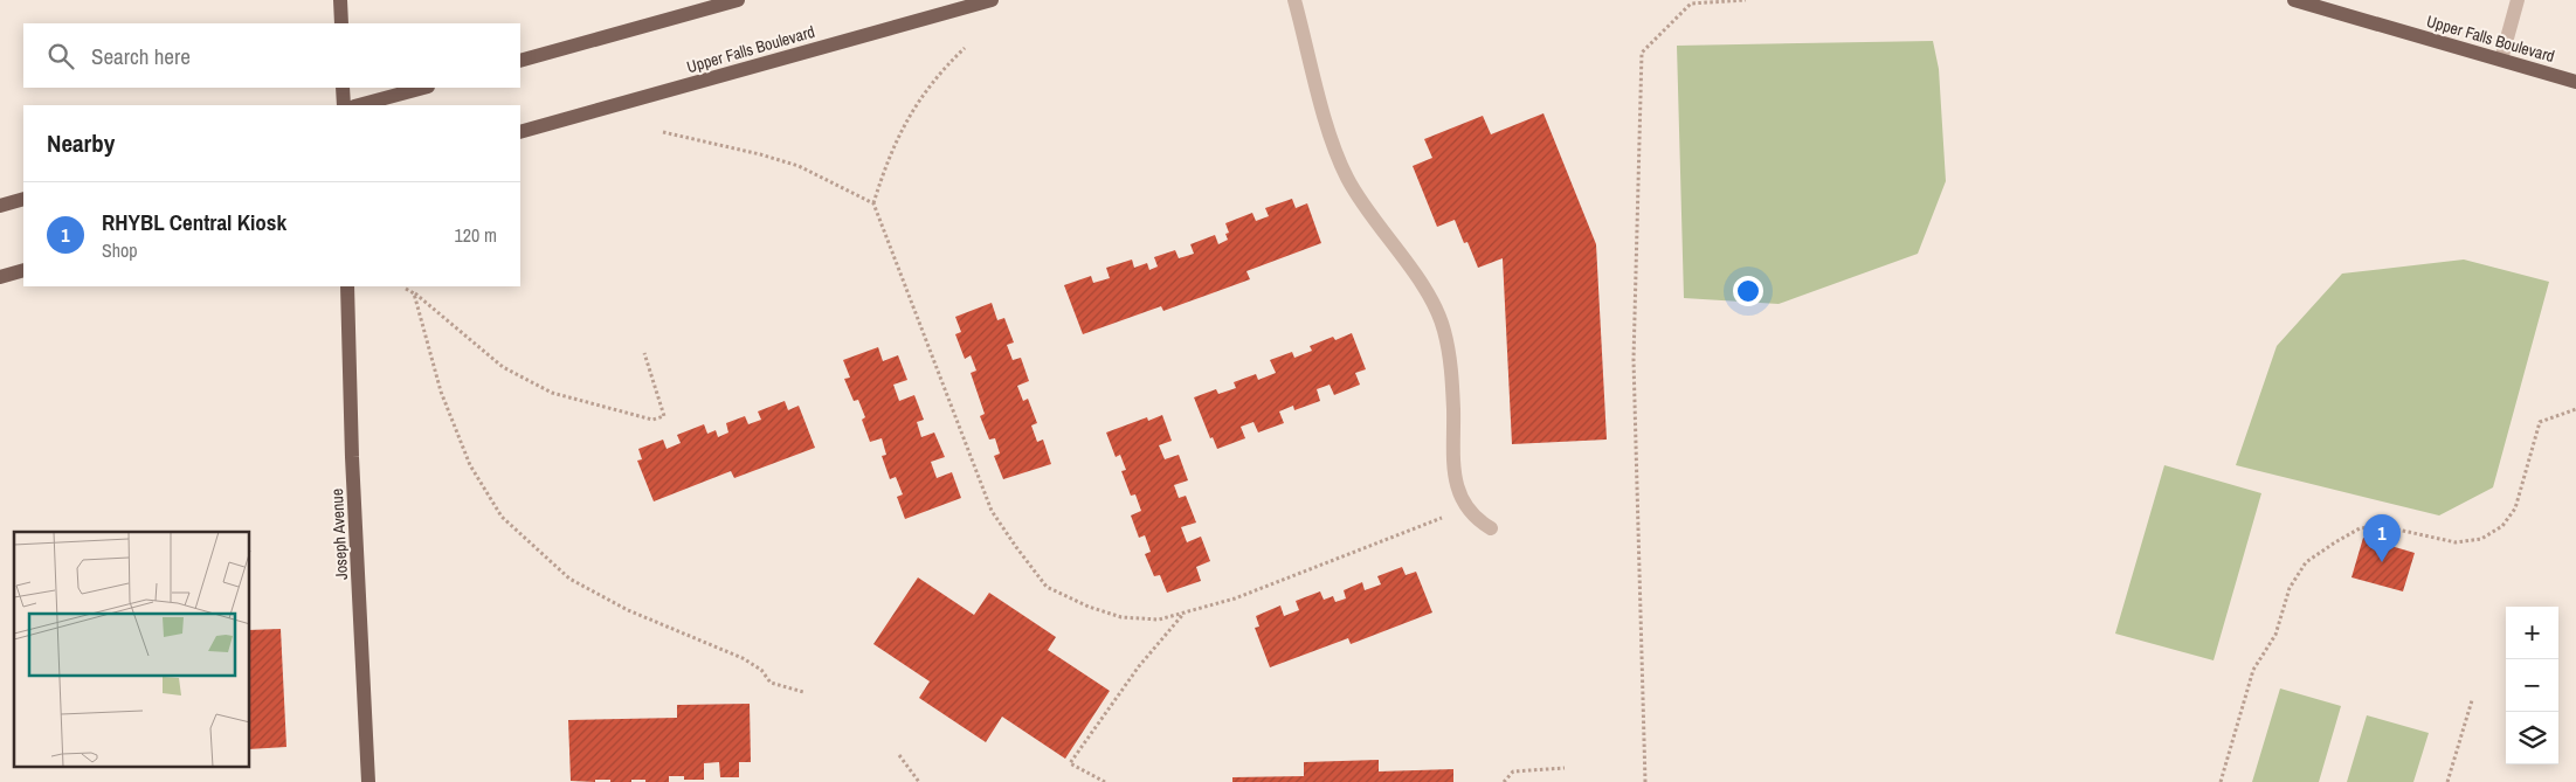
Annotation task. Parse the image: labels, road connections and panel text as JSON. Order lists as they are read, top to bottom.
{
  "streets": {
    "main road": ["Upper Falls Boulevard", "Joseph Avenue"]
  },
  "page": {
    "search": "Search here",
    "heading": "Nearby",
    "list": [
      {
        "mark": "1",
        "name": "RHYBL Central Kiosk",
        "note": "Shop",
        "value": "120 m"
      }
    ],
    "pins": "1",
    "map_buttons": ["+", "−"]
  }
}
